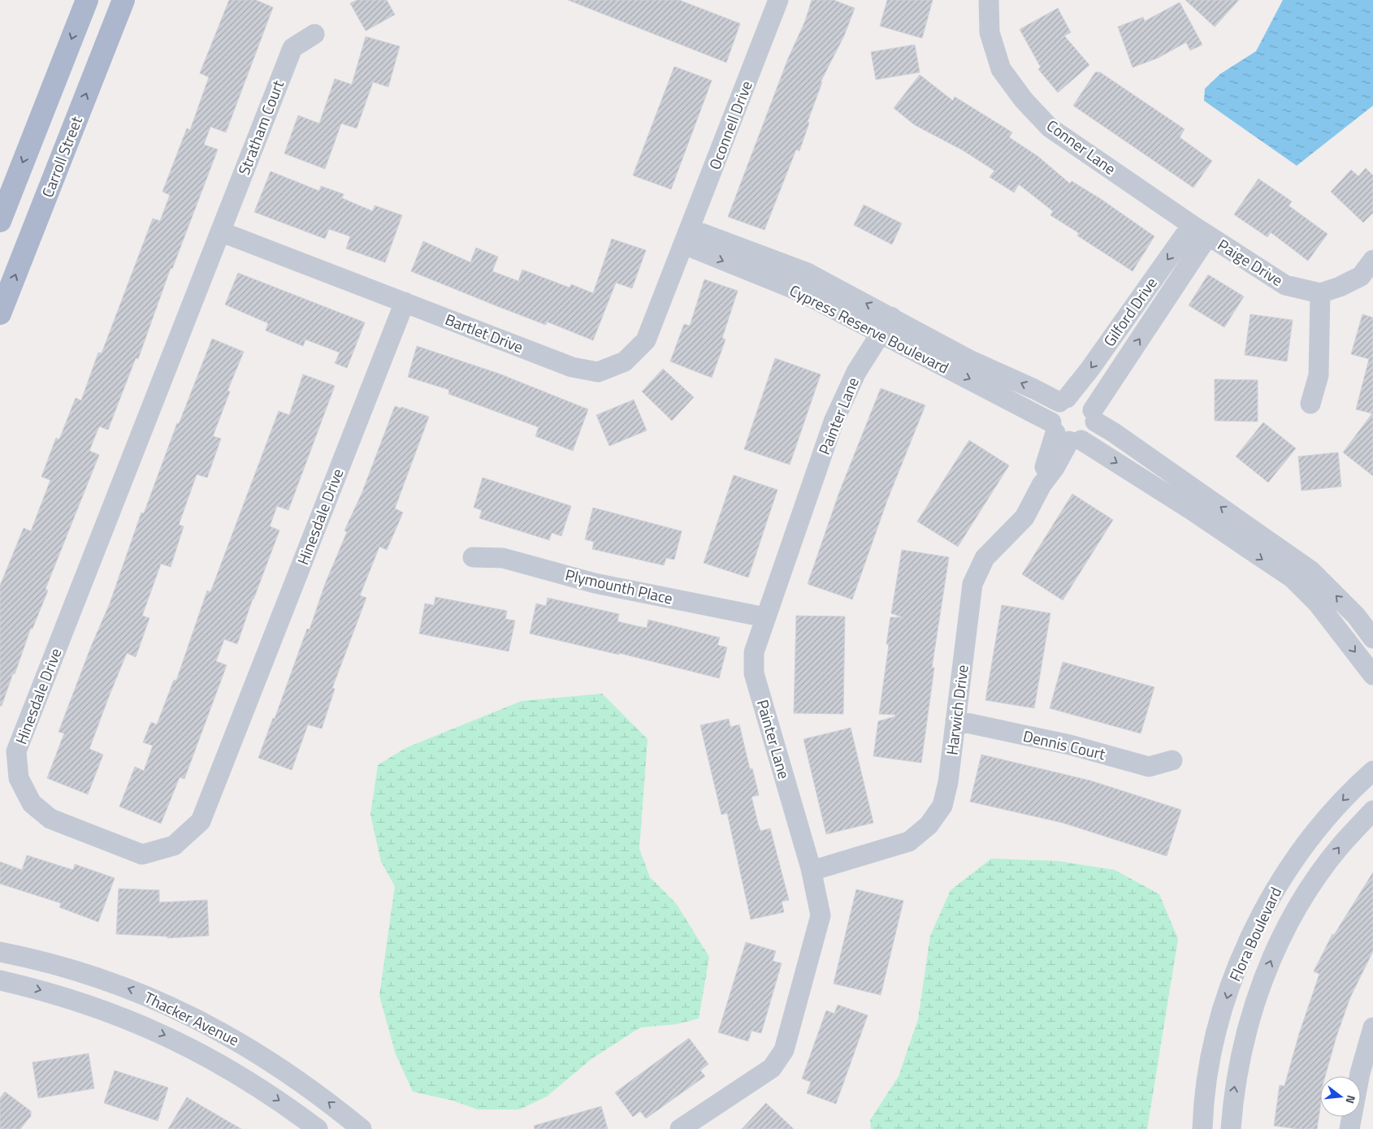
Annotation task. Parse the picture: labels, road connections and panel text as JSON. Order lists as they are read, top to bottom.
{
  "streets": {
    "main road": ["Carroll Street"],
    "street": [
      "Oconnell Drive",
      "Stratham Court",
      "Conner Lane",
      "Paige Drive",
      "Gilford Drive",
      "Cypress Reserve Boulevard",
      "Bartlet Drive",
      "Painter Lane",
      "Hinesdale Drive",
      "Plymounth Place",
      "Harwich Drive",
      "Dennis Court",
      "Flora Boulevard",
      "Thacker Avenue"
    ]
  },
  "crossings": [
    ["Oconnell Drive", "Cypress Reserve Boulevard"],
    ["Oconnell Drive", "Bartlet Drive"],
    ["Stratham Court", "Bartlet Drive"],
    ["Stratham Court", "Hinesdale Drive"],
    ["Conner Lane", "Paige Drive"],
    ["Conner Lane", "Gilford Drive"],
    ["Paige Drive", "Gilford Drive"],
    ["Gilford Drive", "Cypress Reserve Boulevard"],
    ["Gilford Drive", "Harwich Drive"],
    ["Cypress Reserve Boulevard", "Bartlet Drive"],
    ["Cypress Reserve Boulevard", "Painter Lane"],
    ["Cypress Reserve Boulevard", "Harwich Drive"],
    ["Bartlet Drive", "Hinesdale Drive"],
    ["Painter Lane", "Plymounth Place"],
    ["Painter Lane", "Harwich Drive"],
    ["Harwich Drive", "Dennis Court"]
  ],
  "north": "right"
}
